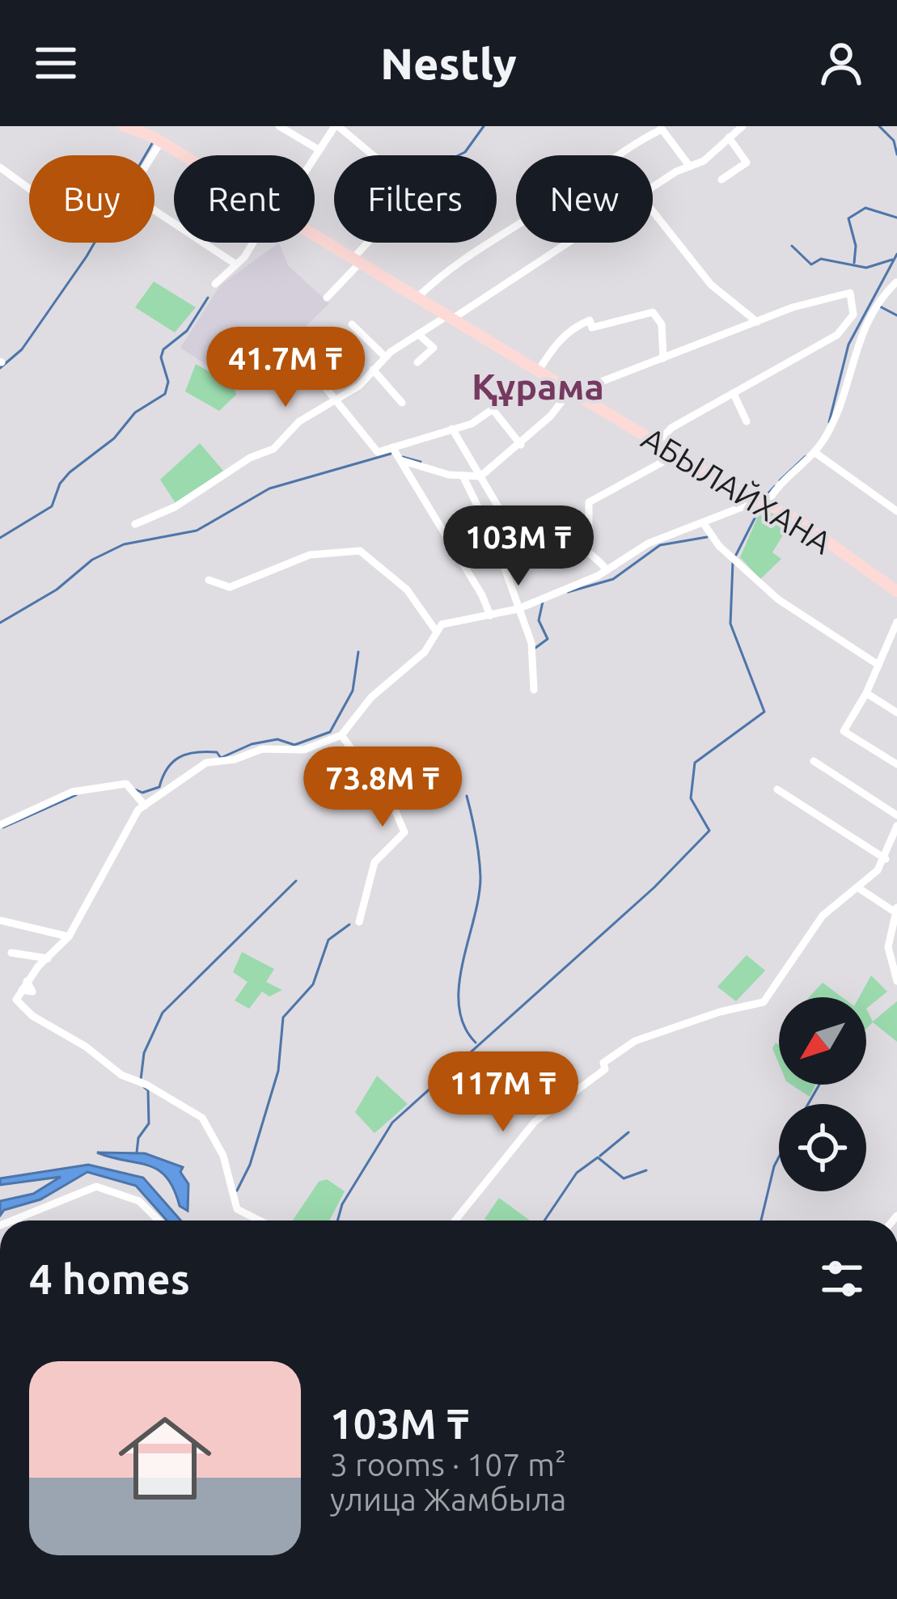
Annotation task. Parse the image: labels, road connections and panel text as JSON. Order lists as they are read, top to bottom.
{
  "streets": {
    "main road": ["АБЫЛАЙХАНА"]
  },
  "districts": ["Құрама"],
  "north": "bottom left",
  "page": {
    "header": "Nestly",
    "chip": [
      "Buy",
      "Rent",
      "Filters",
      "New"
    ],
    "price": [
      "41.7M ₸",
      "103M ₸",
      "73.8M ₸",
      "117M ₸"
    ],
    "heading": "4 homes",
    "list": [
      {
        "name": "103M ₸",
        "note": "3 rooms · 107 m² · улица Жамбыла"
      }
    ]
  }
}
